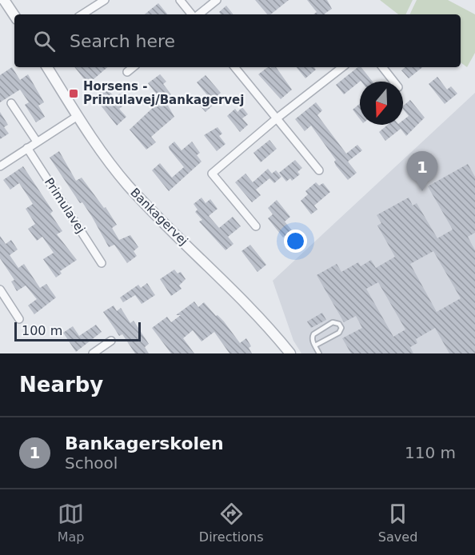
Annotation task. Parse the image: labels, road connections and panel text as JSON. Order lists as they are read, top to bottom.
{
  "streets": {
    "street": ["Primulavej", "Bankagervej"]
  },
  "places": {
    "transit": ["Horsens - Primulavej/Bankagervej"]
  },
  "scale_bar": "100 m",
  "north": "bottom",
  "page": {
    "search": "Search here",
    "pins": "1",
    "scale": "100 m",
    "heading": "Nearby",
    "list": [
      {
        "mark": "1",
        "name": "Bankagerskolen",
        "note": "School",
        "value": "110 m"
      }
    ],
    "nav": ["Map", "Directions", "Saved"]
  }
}
